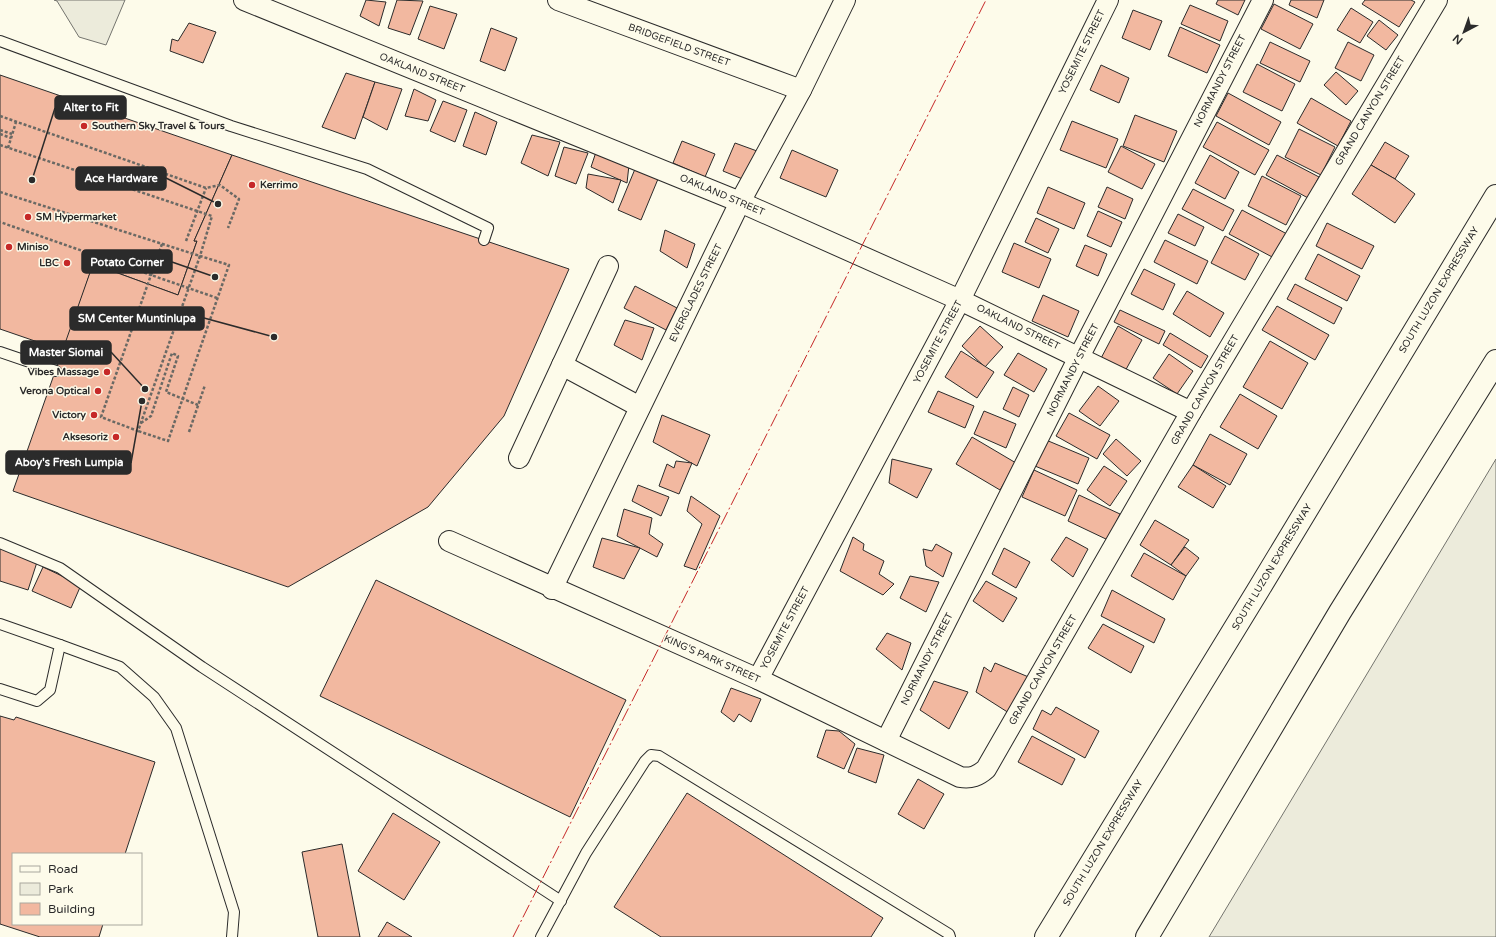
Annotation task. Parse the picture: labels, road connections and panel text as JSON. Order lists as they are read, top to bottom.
{
  "streets": {
    "highway": ["SOUTH LUZON EXPRESSWAY"],
    "street": [
      "BRIDGEFIELD STREET",
      "YOSEMITE STREET",
      "OAKLAND STREET",
      "NORMANDY STREET",
      "GRAND CANYON STREET",
      "EVERGLADES STREET",
      "KING'S PARK STREET"
    ]
  },
  "crossings": [
    ["BRIDGEFIELD STREET", "EVERGLADES STREET"],
    ["YOSEMITE STREET", "OAKLAND STREET"],
    ["YOSEMITE STREET", "KING'S PARK STREET"],
    ["OAKLAND STREET", "NORMANDY STREET"],
    ["OAKLAND STREET", "GRAND CANYON STREET"],
    ["OAKLAND STREET", "EVERGLADES STREET"],
    ["NORMANDY STREET", "KING'S PARK STREET"],
    ["GRAND CANYON STREET", "KING'S PARK STREET"],
    ["EVERGLADES STREET", "KING'S PARK STREET"]
  ],
  "places": [
    "Southern Sky Travel & Tours",
    "Alter to Fit",
    "Kerrimo",
    "Ace Hardware",
    "SM Hypermarket",
    "Miniso",
    "LBC",
    "Potato Corner",
    "SM Center Muntinlupa",
    "Vibes Massage",
    "Master Siomai",
    "Verona Optical",
    "Aboy's Fresh Lumpia",
    "Victory",
    "Aksesoriz"
  ],
  "legend": ["Road", "Park", "Building"],
  "north": "bottom left"
}
